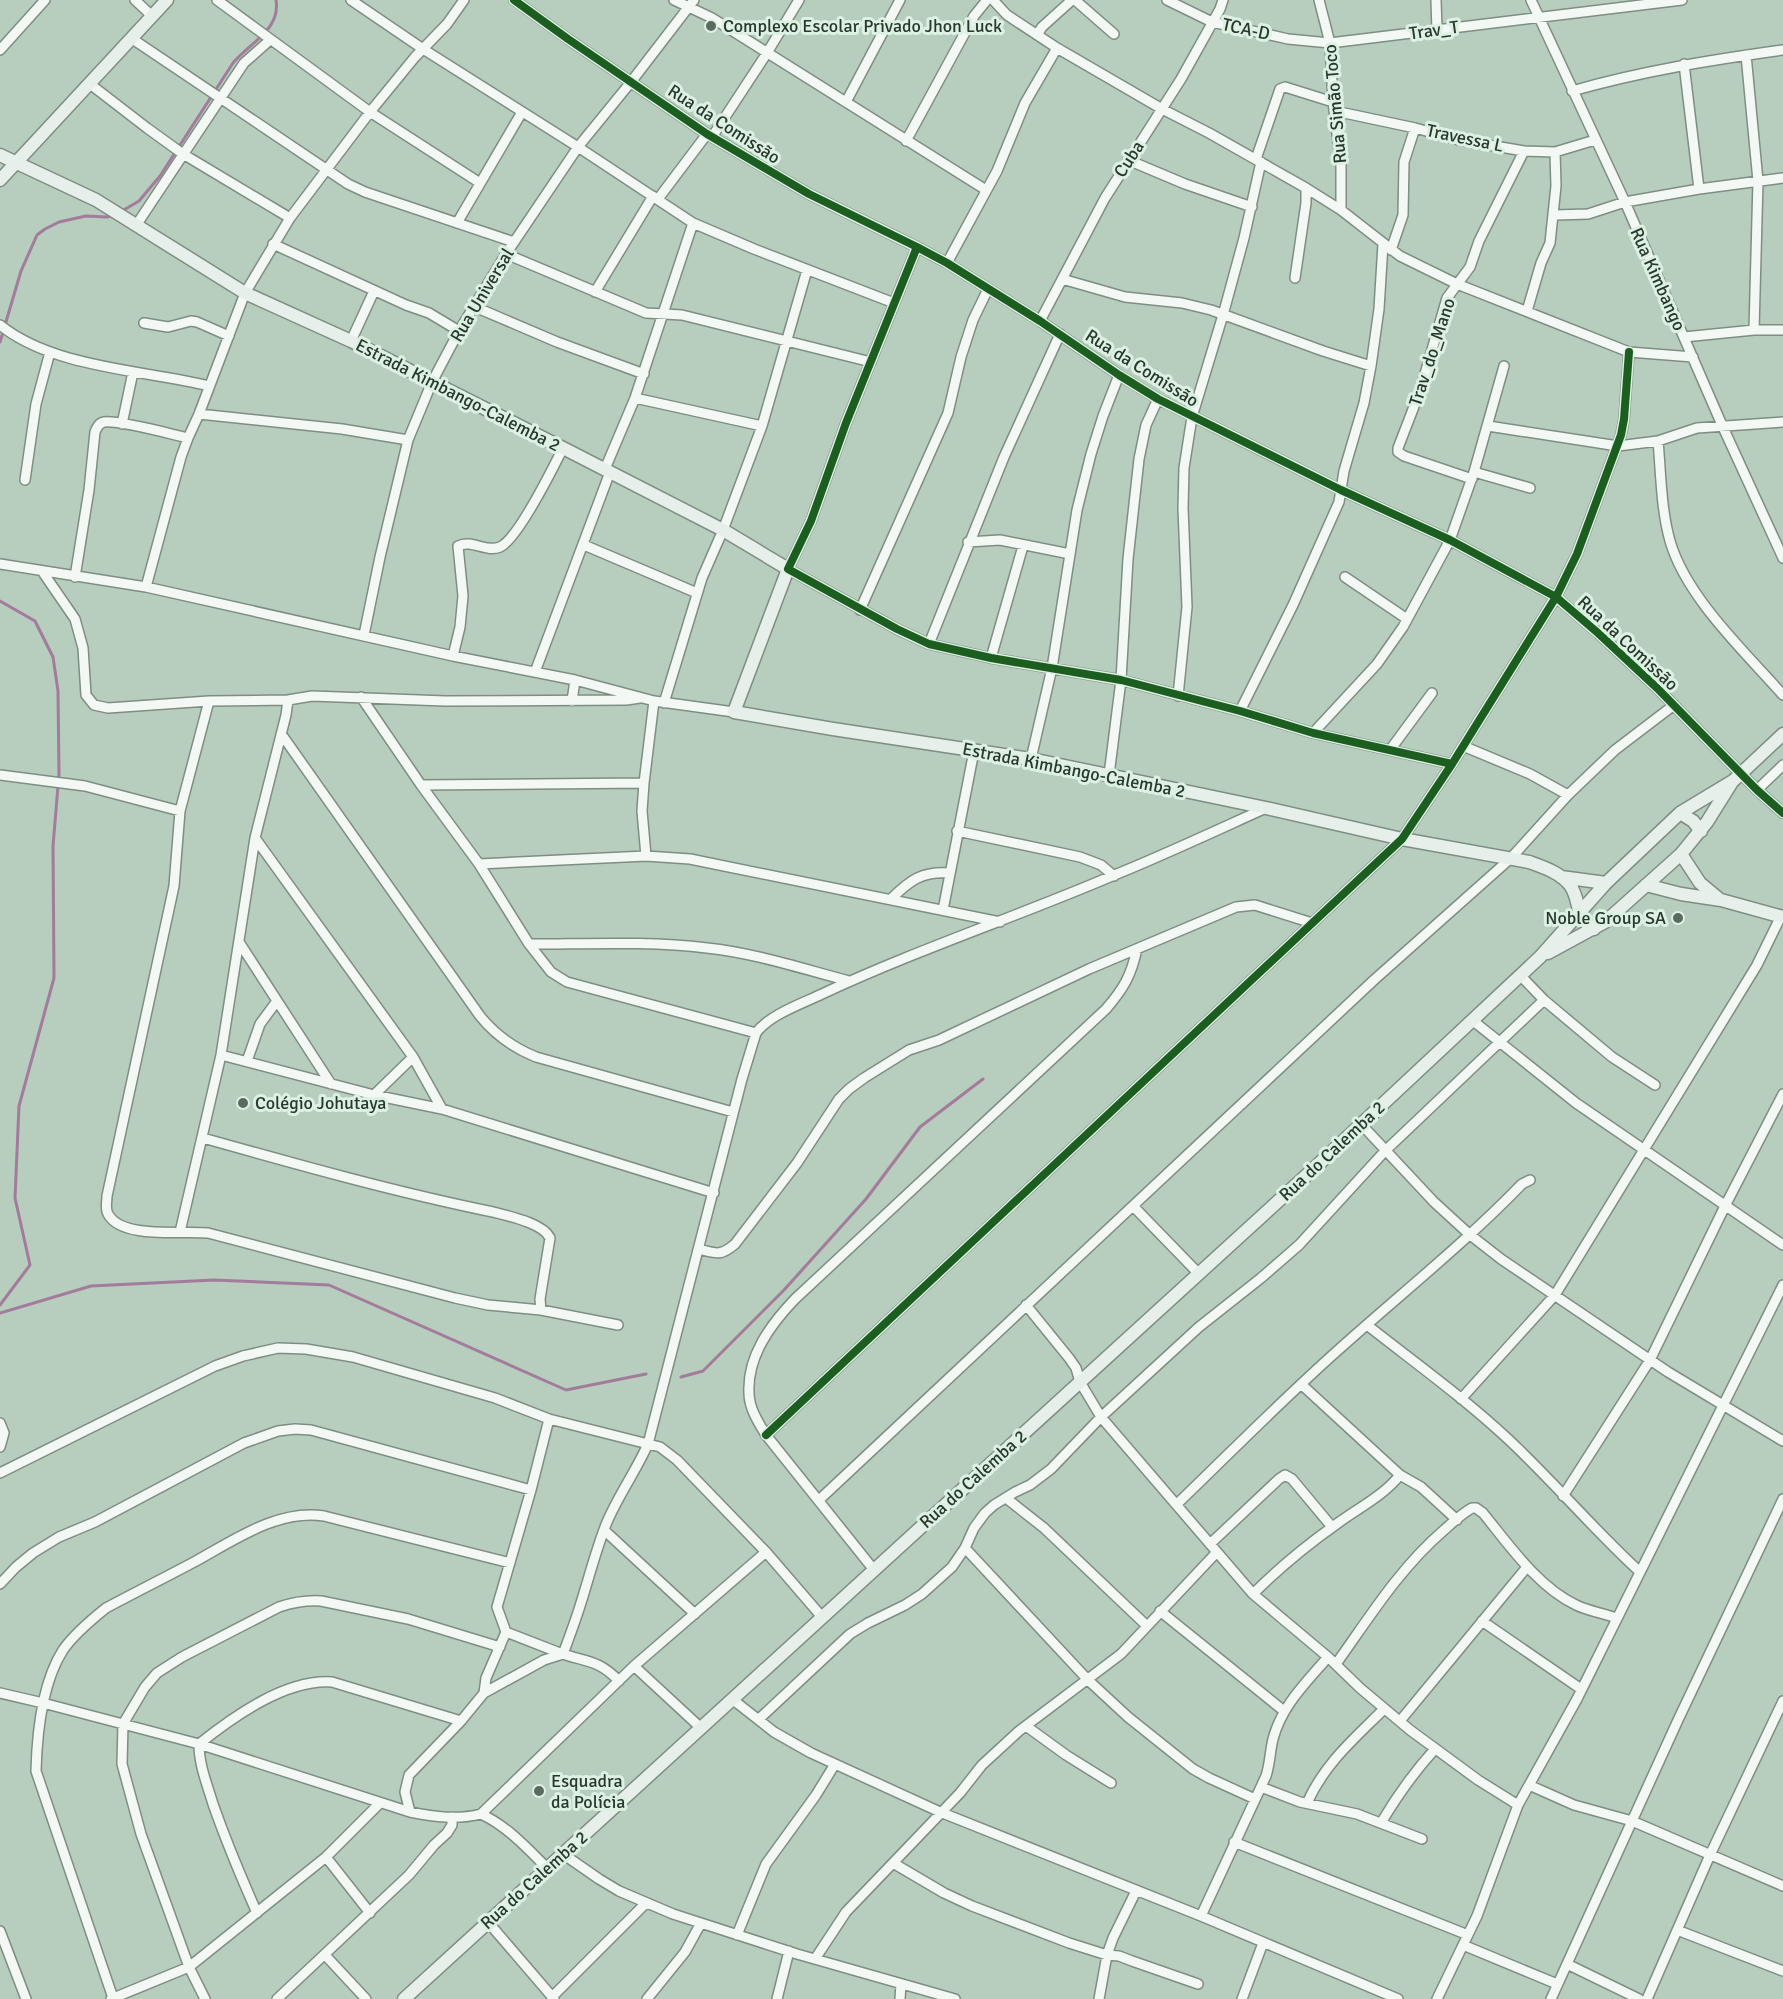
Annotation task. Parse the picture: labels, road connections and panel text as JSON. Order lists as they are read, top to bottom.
{
  "streets": {
    "main road": ["Estrada Kimbango-Calemba 2", "Rua do Calemba 2"],
    "street": [
      "TCA-D",
      "Trav_T",
      "Rua Simão Toco",
      "Rua da Comissão",
      "Travessa L",
      "Cuba",
      "Rua Kimbango",
      "Rua Universal",
      "Trav_do_Mano"
    ]
  },
  "crossings": [
    ["TCA-D", "Trav_T"],
    ["TCA-D", "Rua Simão Toco"],
    ["TCA-D", "Cuba"],
    ["Trav_T", "Rua Simão Toco"],
    ["Trav_T", "Rua Kimbango"],
    ["Rua Simão Toco", "Travessa L"],
    ["Rua da Comissão", "Cuba"],
    ["Rua da Comissão", "Rua Universal"],
    ["Rua da Comissão", "Rua do Calemba 2"],
    ["Travessa L", "Rua Kimbango"],
    ["Travessa L", "Trav_do_Mano"],
    ["Rua Universal", "Estrada Kimbango-Calemba 2"]
  ],
  "places": [
    "Complexo Escolar Privado Jhon Luck",
    "Noble Group SA",
    "Colégio Johutaya",
    "Esquadra da Polícia"
  ]
}
